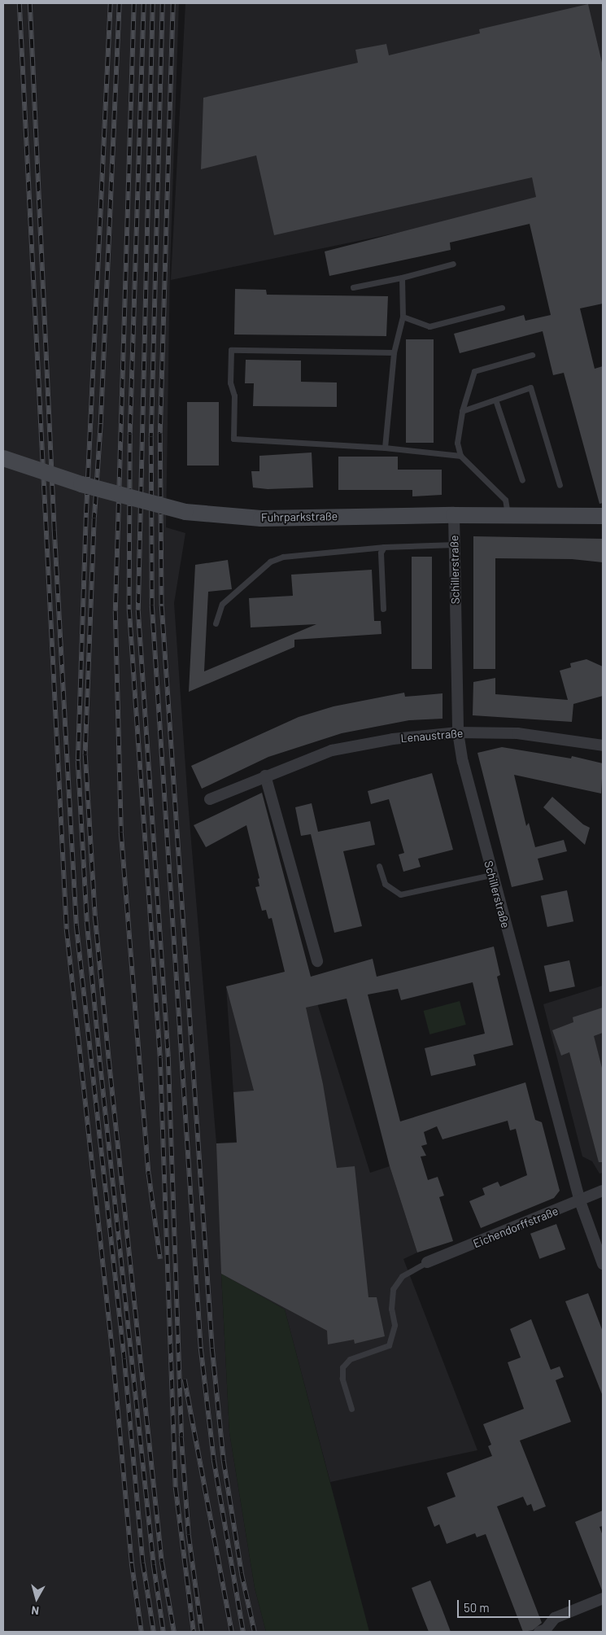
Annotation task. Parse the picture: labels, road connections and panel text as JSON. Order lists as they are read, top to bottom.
{
  "streets": {
    "main road": ["Fuhrparkstraße"],
    "street": ["Schillerstraße", "Lenaustraße", "Eichendorffstraße"]
  },
  "crossings": [
    ["Fuhrparkstraße", "Schillerstraße"],
    ["Schillerstraße", "Lenaustraße"],
    ["Schillerstraße", "Eichendorffstraße"]
  ],
  "scale_bar": "50 m",
  "north": "bottom"
}
